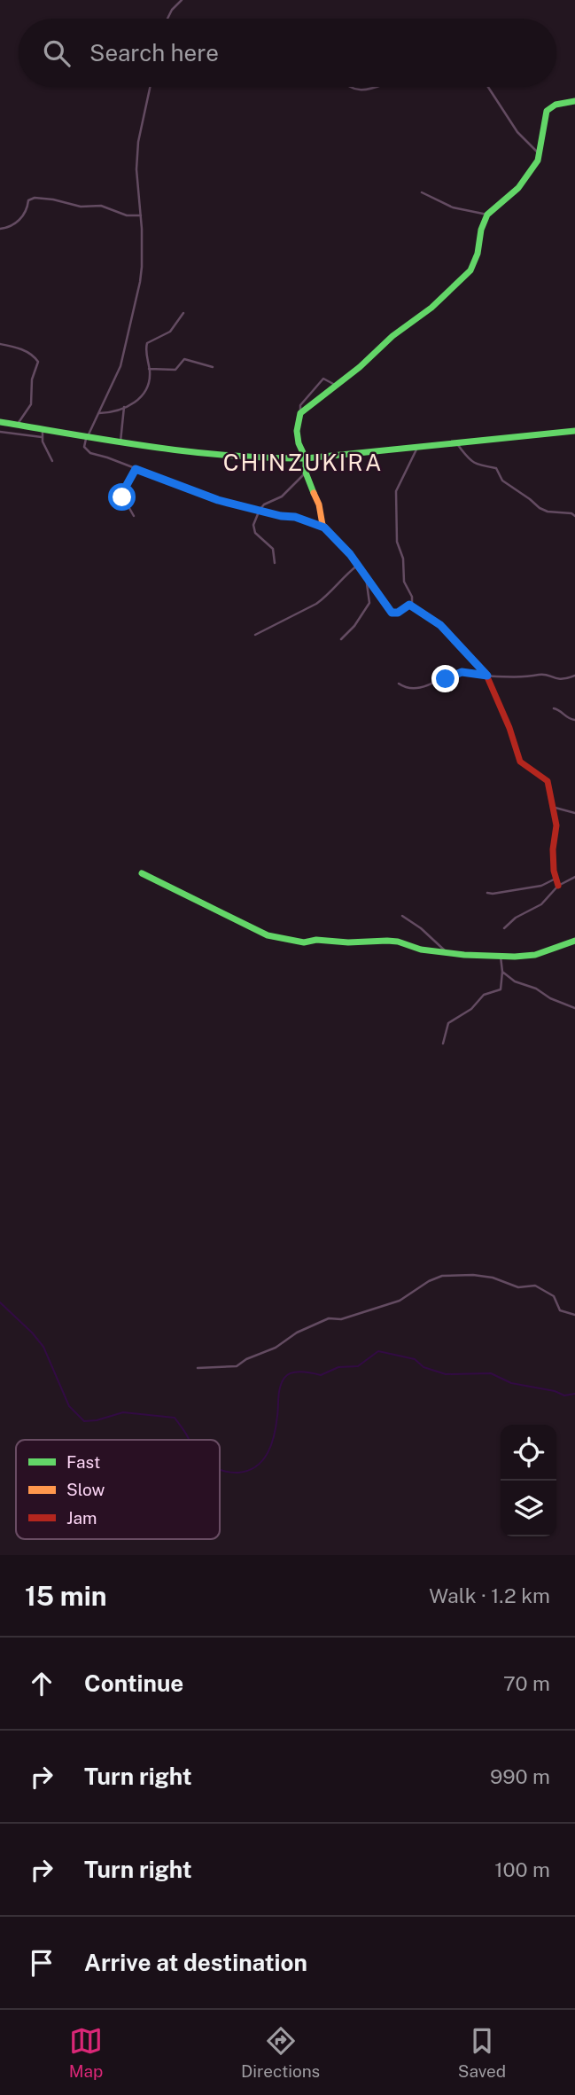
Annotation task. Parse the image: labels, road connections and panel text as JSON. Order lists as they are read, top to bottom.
{
  "districts": ["CHINZUKIRA"],
  "legend": ["Fast", "Slow", "Jam"],
  "page": {
    "search": "Search here",
    "heading": ["15 min", "Walk · 1.2 km"],
    "list": [
      ["Continue", "70 m"],
      ["Turn right", "990 m"],
      ["Turn right", "100 m"],
      "Arrive at destination"
    ],
    "nav": ["Map", "Directions", "Saved"]
  }
}
